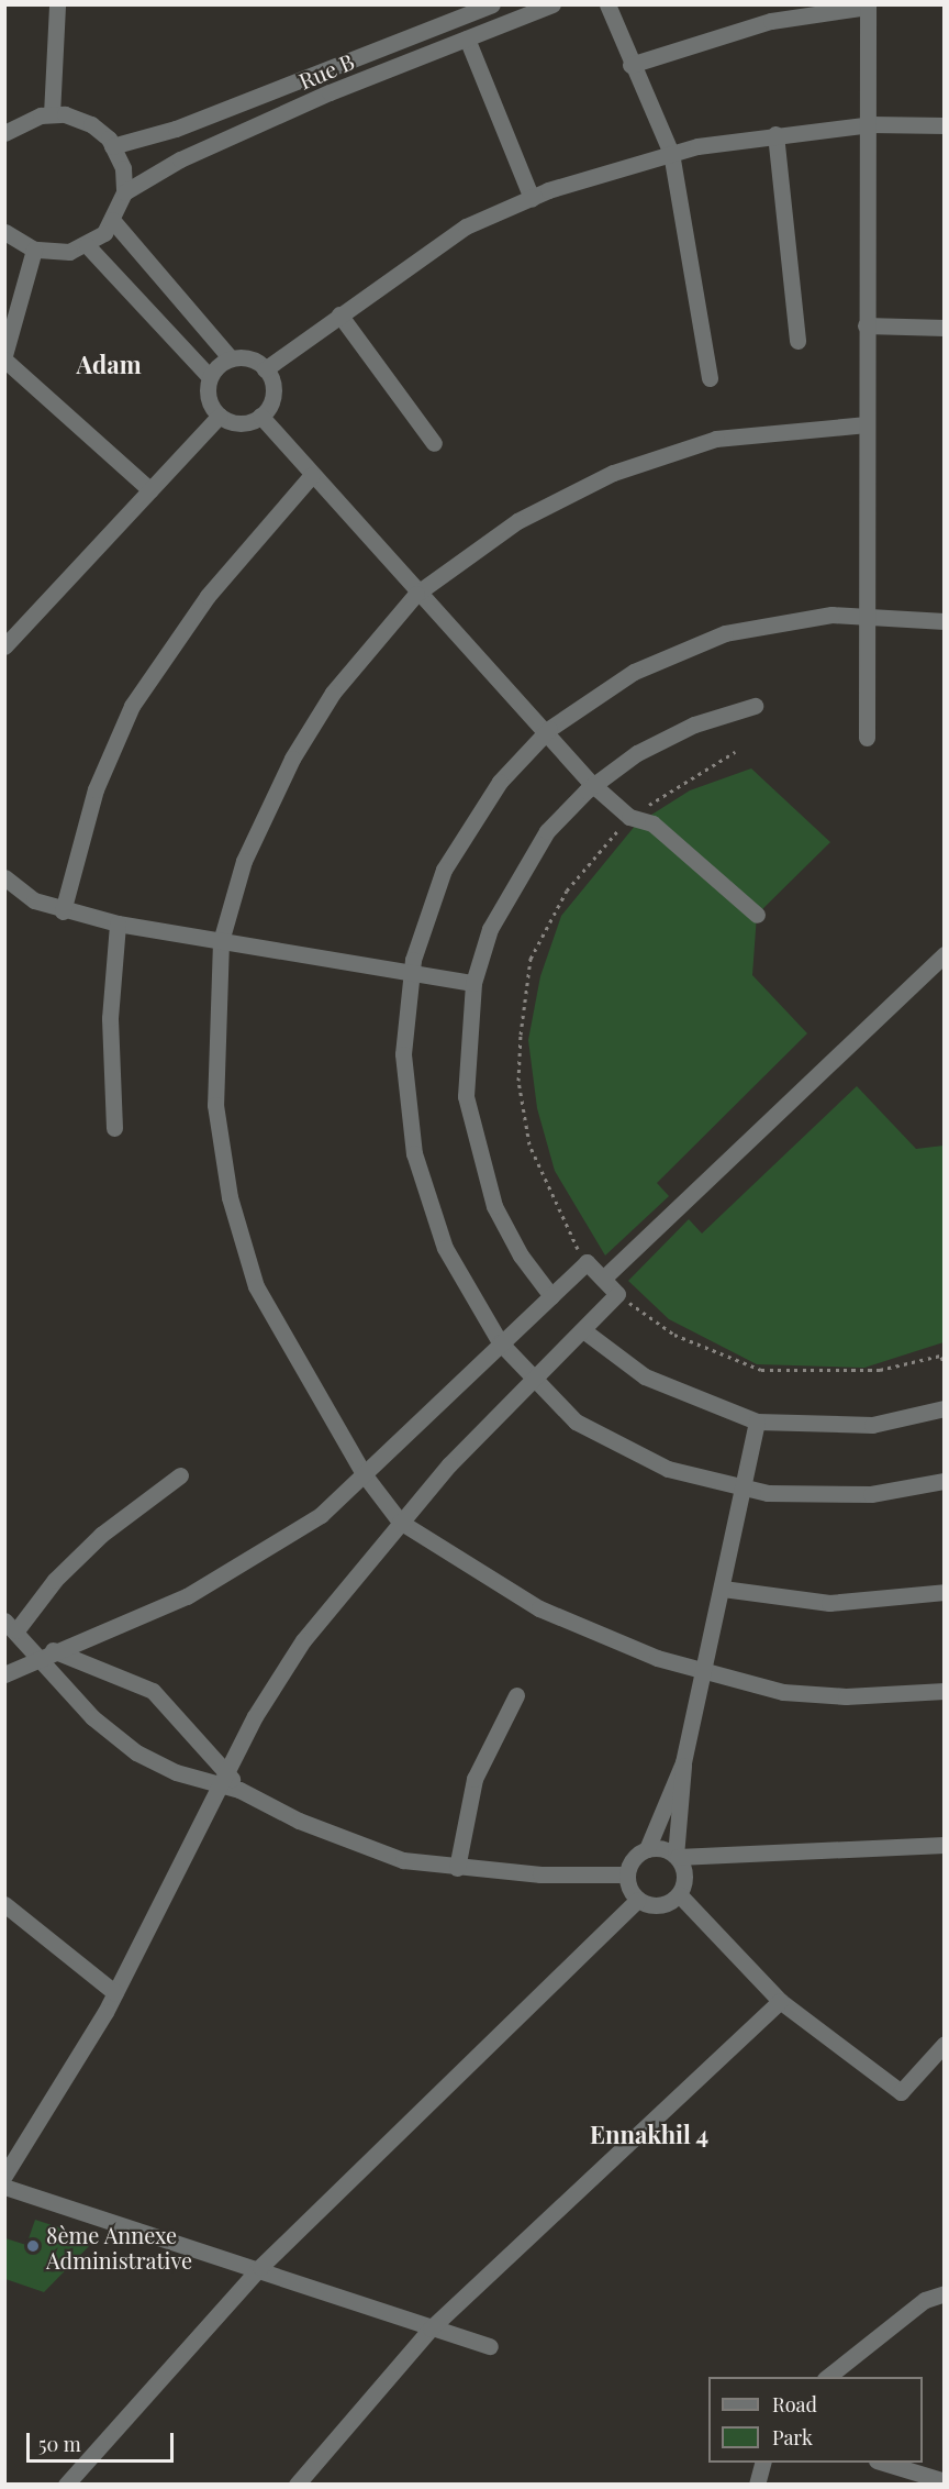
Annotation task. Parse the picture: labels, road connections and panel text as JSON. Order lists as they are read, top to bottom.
{
  "streets": {
    "street": ["Rue B"]
  },
  "districts": ["Adam", "Ennakhil 4"],
  "places": ["8ème Annexe Administrative"],
  "legend": ["Road", "Park"],
  "scale_bar": "50 m"
}
